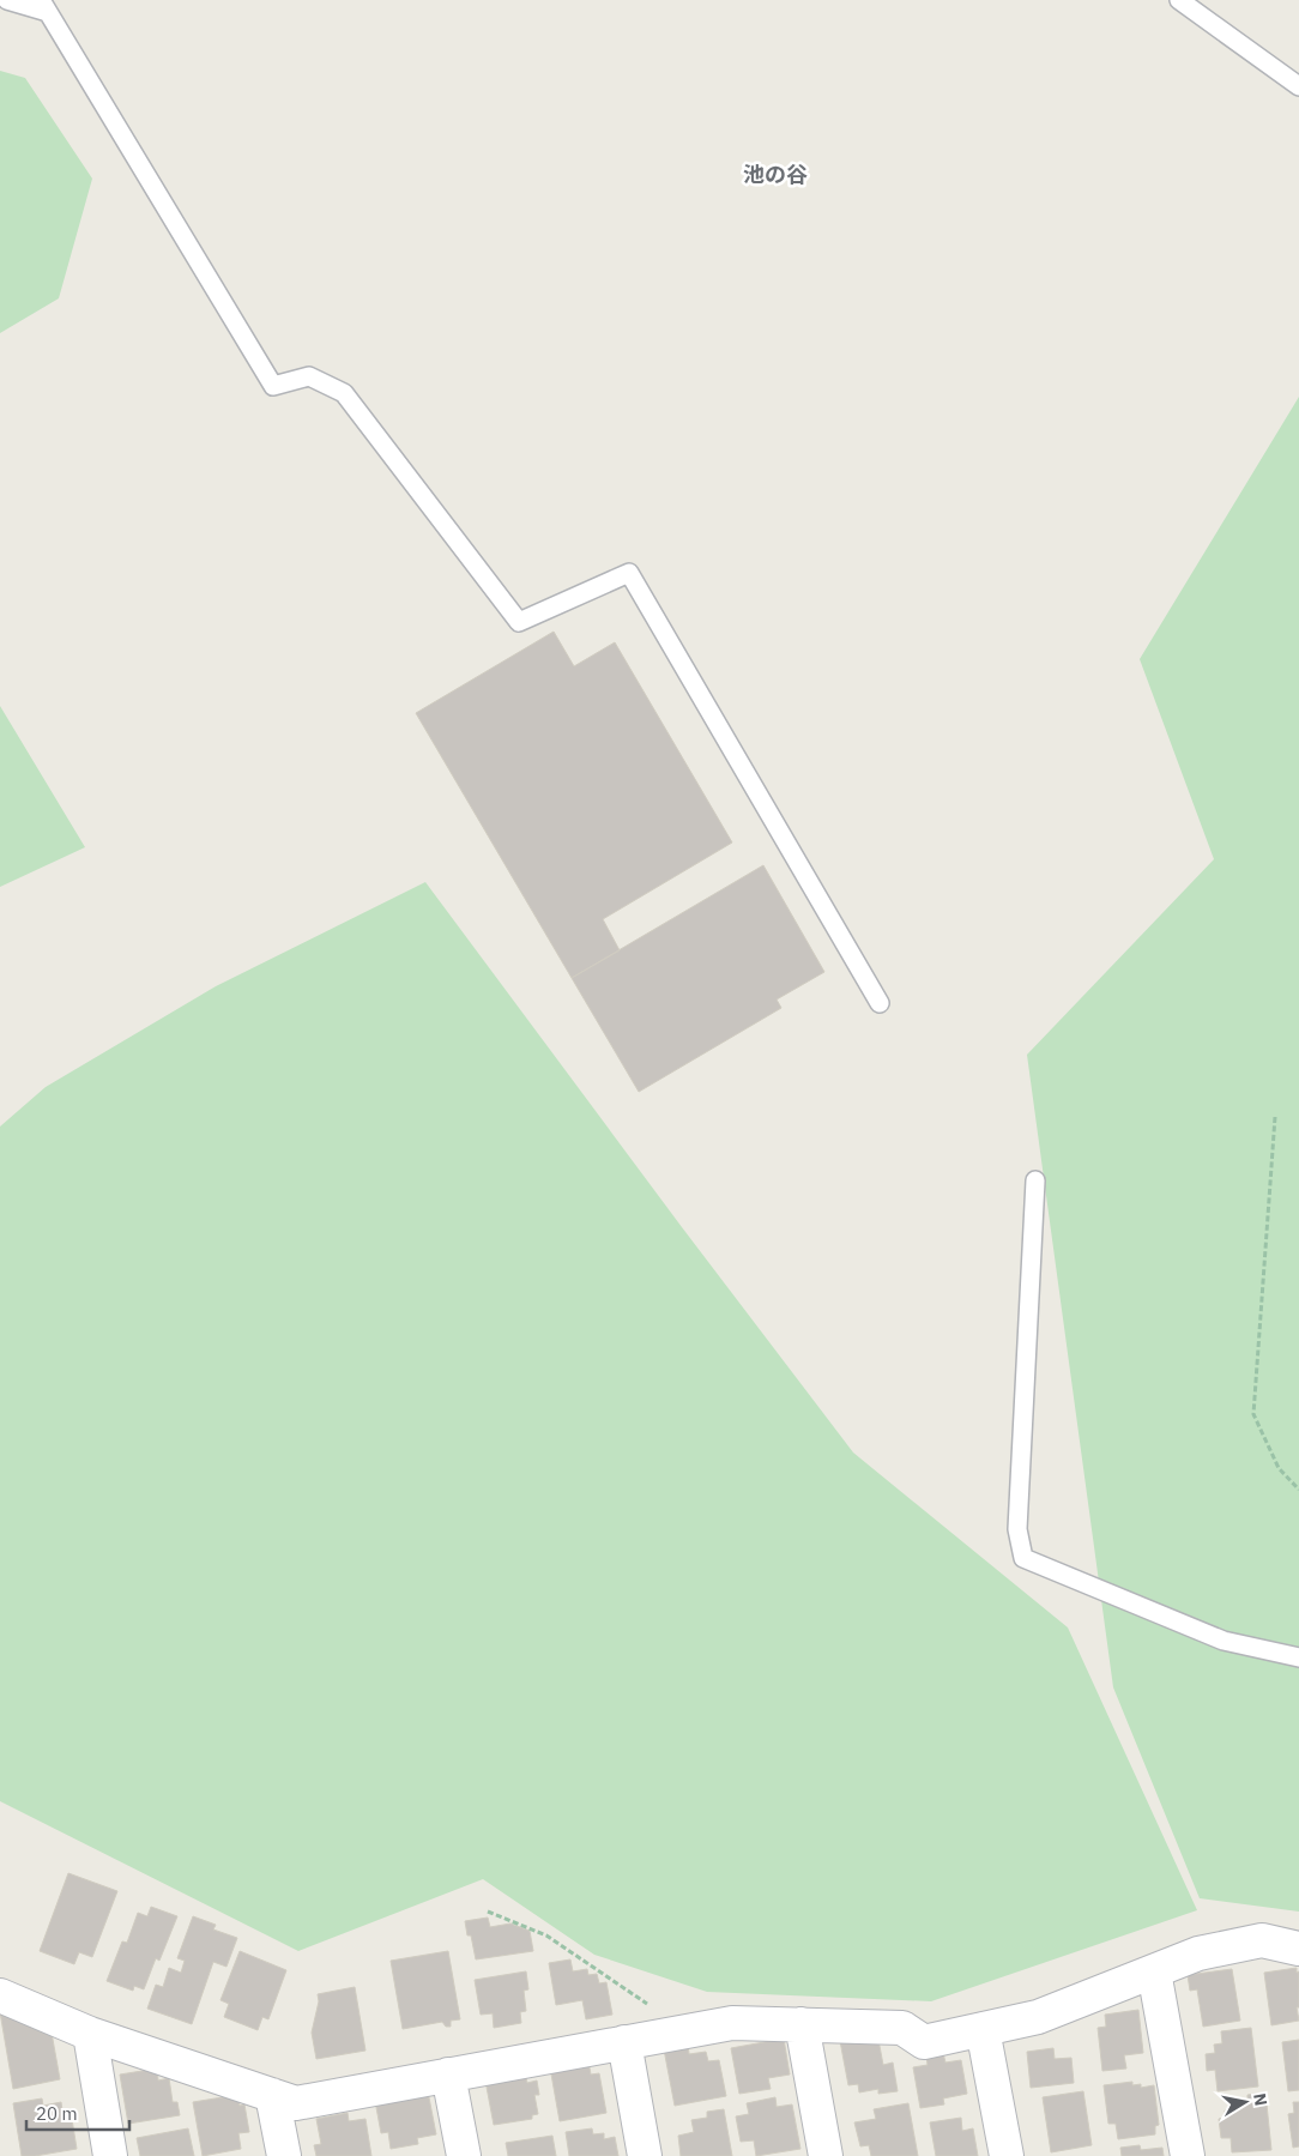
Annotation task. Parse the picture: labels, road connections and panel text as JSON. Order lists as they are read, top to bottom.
{
  "districts": ["池の谷"],
  "scale_bar": "20 m",
  "north": "right"
}
